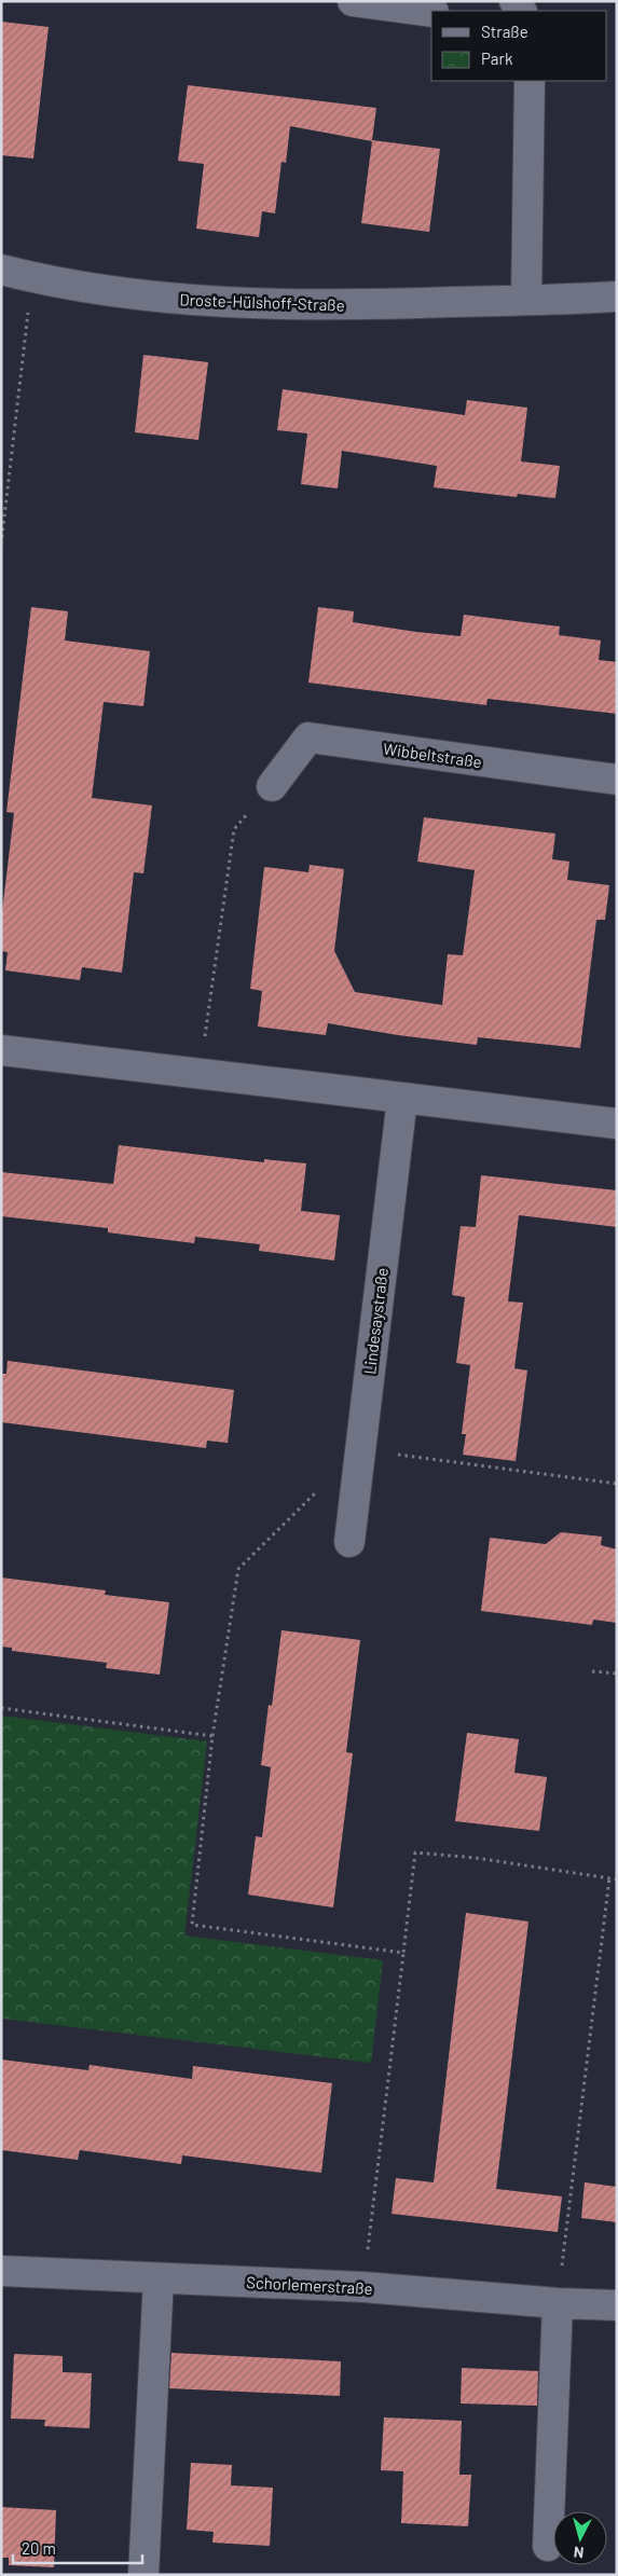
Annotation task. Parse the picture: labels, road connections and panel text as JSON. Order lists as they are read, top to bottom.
{
  "streets": {
    "street": [
      "Droste-Hülshoff-Straße",
      "Wibbeltstraße",
      "Lindesaystraße",
      "Schorlemerstraße"
    ]
  },
  "legend": ["Straße", "Park"],
  "scale_bar": "20 m",
  "north": "bottom"
}
